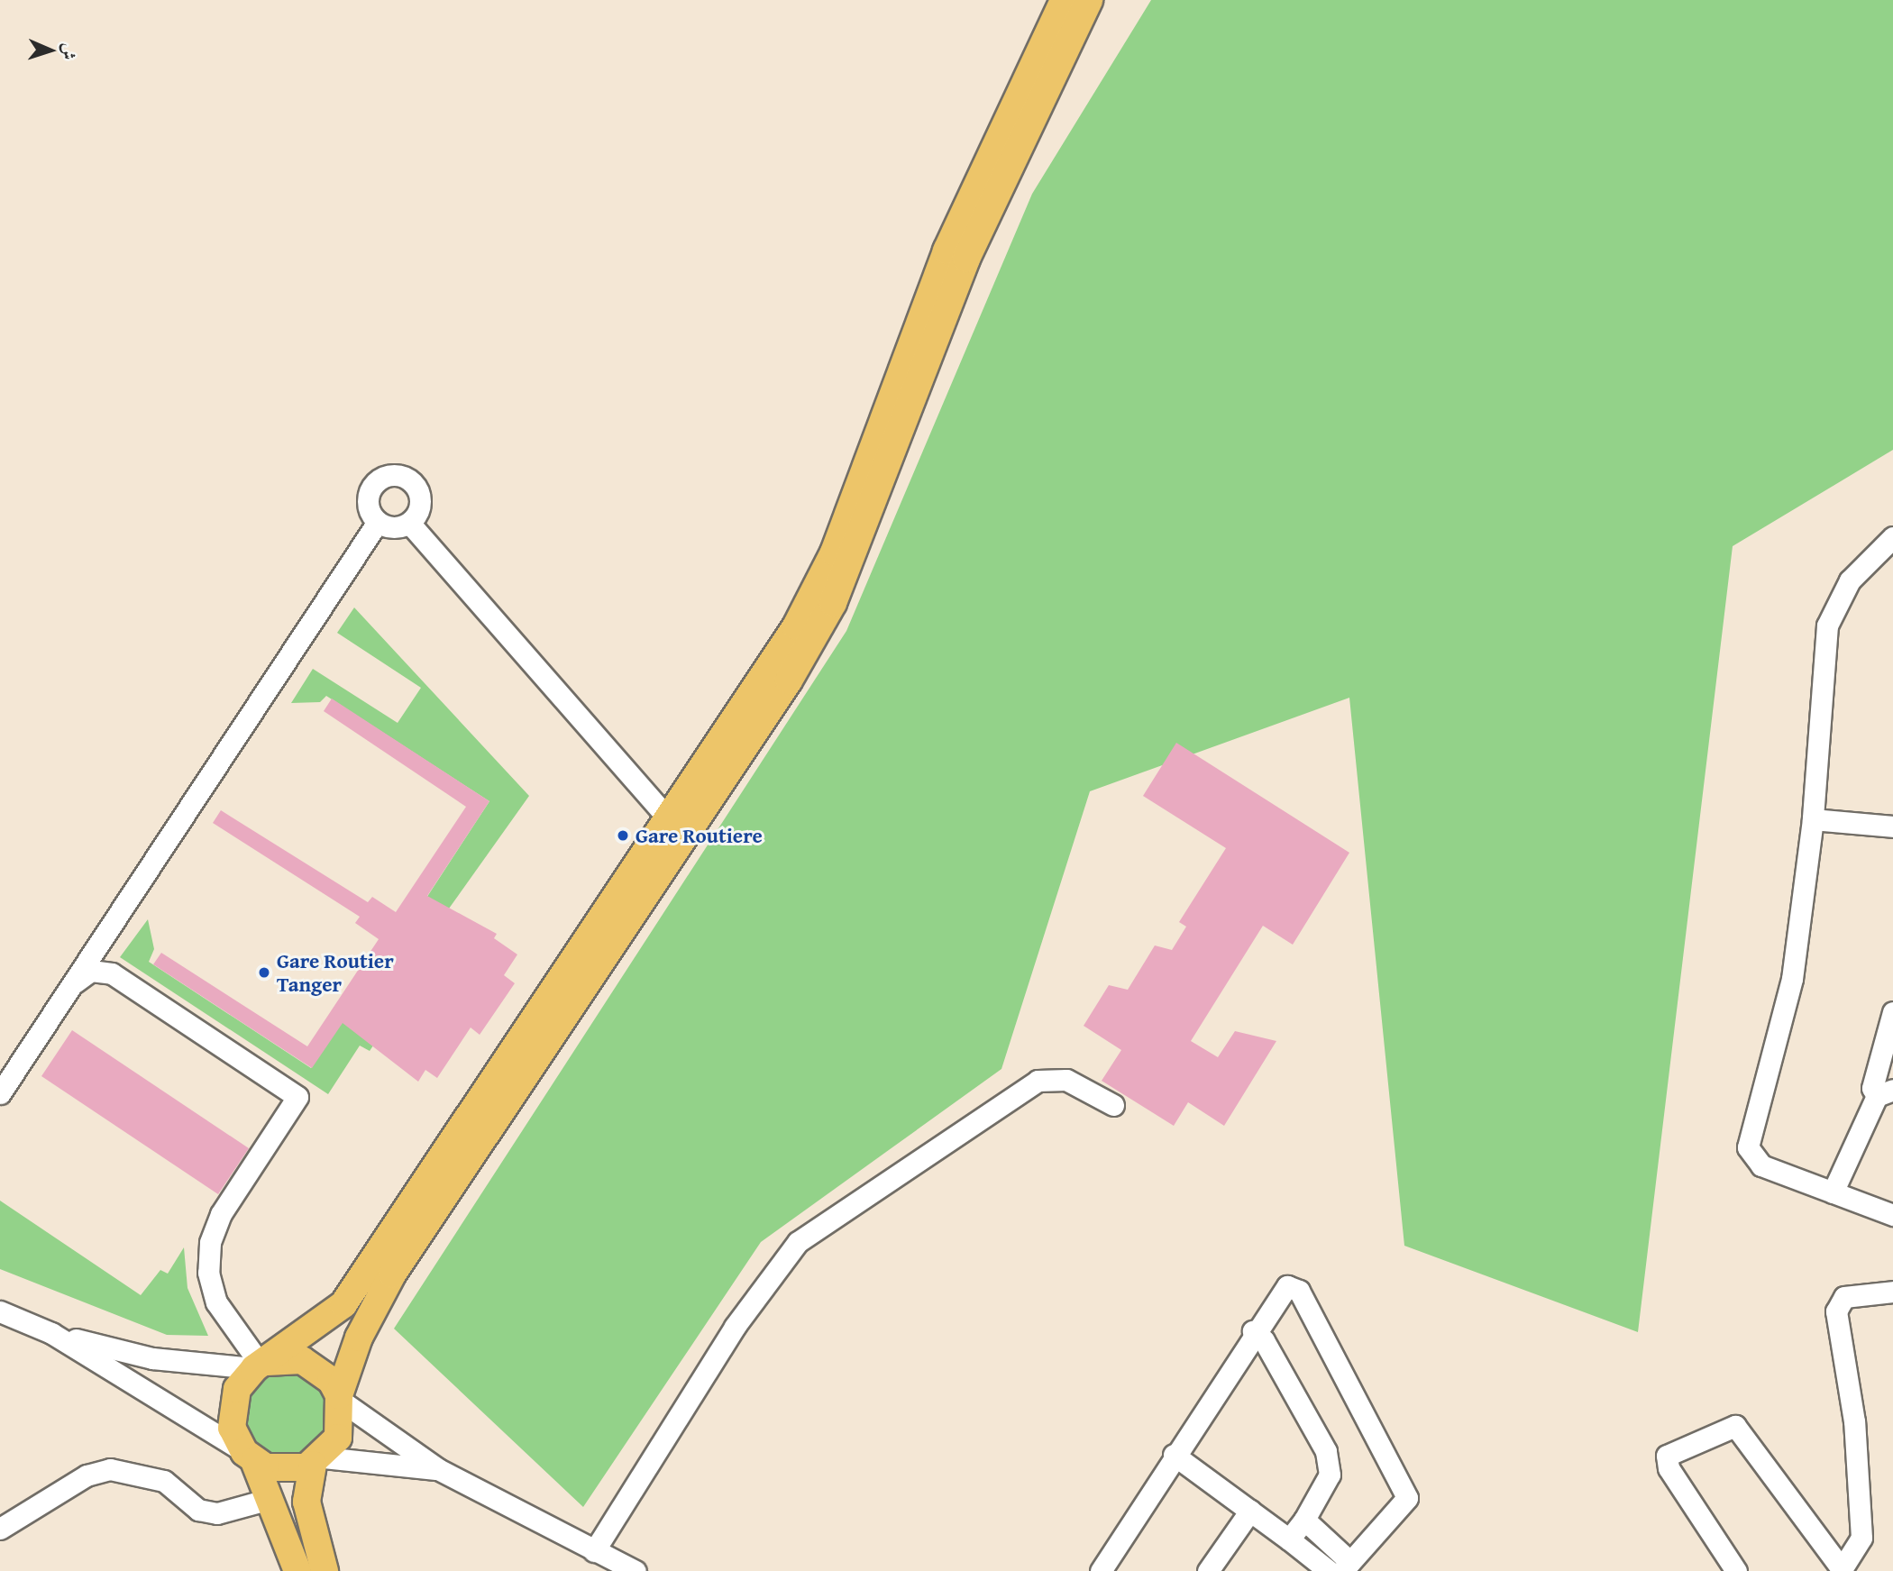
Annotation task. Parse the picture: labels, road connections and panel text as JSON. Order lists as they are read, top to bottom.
{
  "places": ["Gare Routiere", "Gare Routier Tanger"],
  "north": "right"
}
